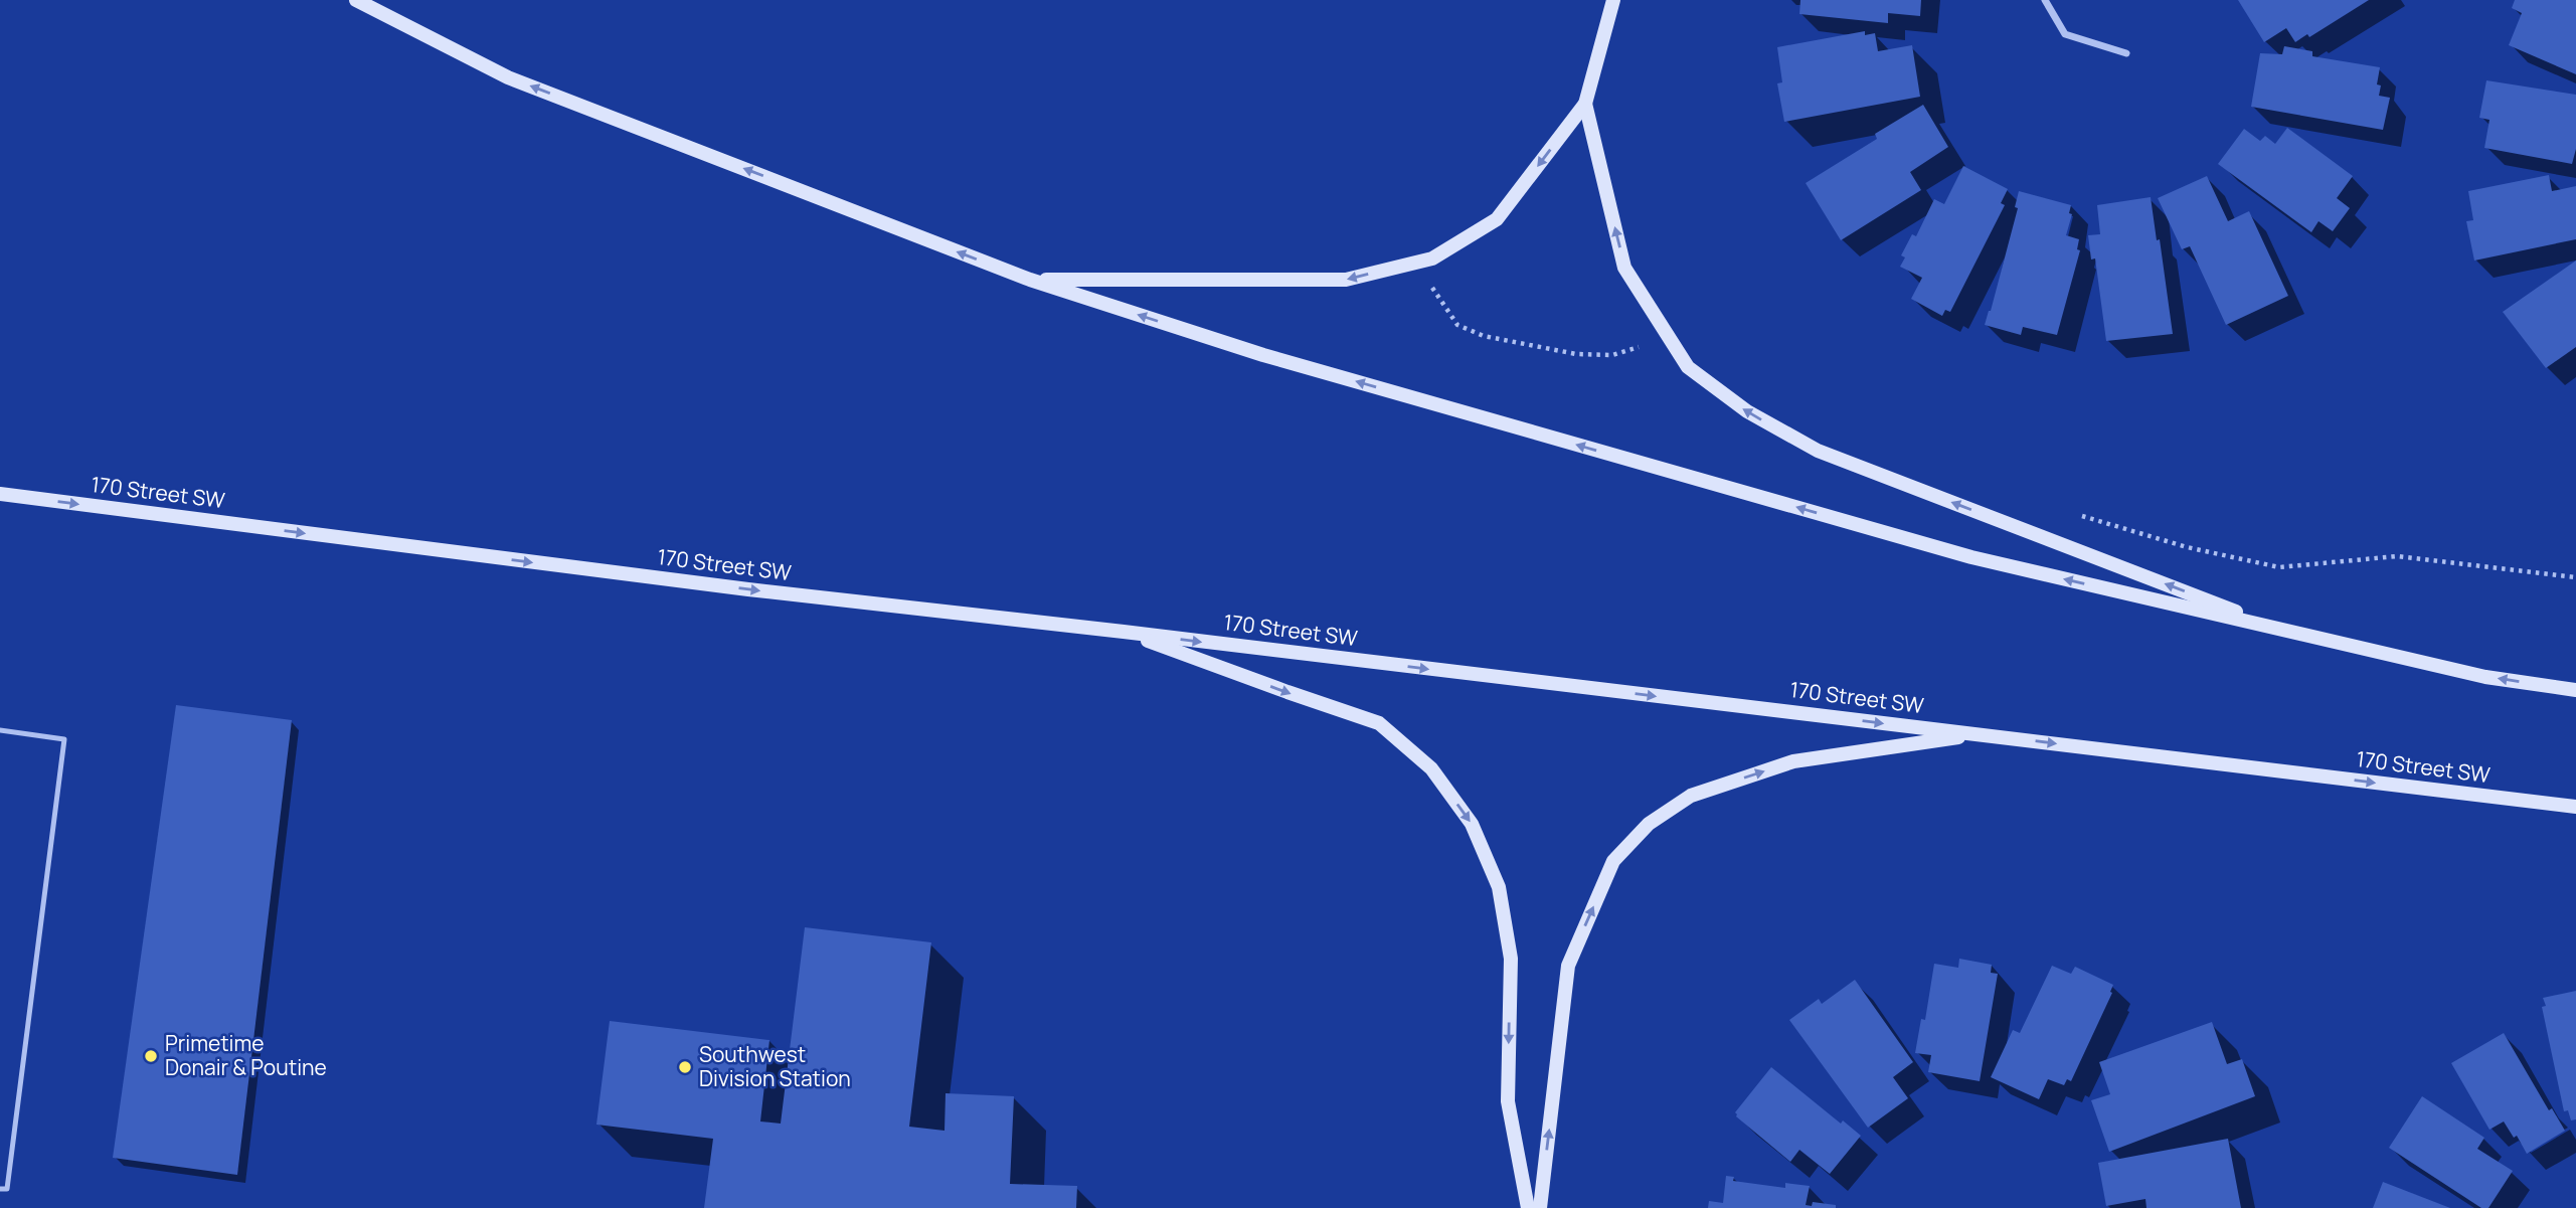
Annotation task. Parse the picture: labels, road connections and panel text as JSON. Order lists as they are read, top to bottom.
{
  "streets": {
    "main road": ["170 Street SW"]
  },
  "one_way": ["170 Street SW"],
  "places": ["Primetime Donair & Poutine", "Southwest Division Station"]
}
